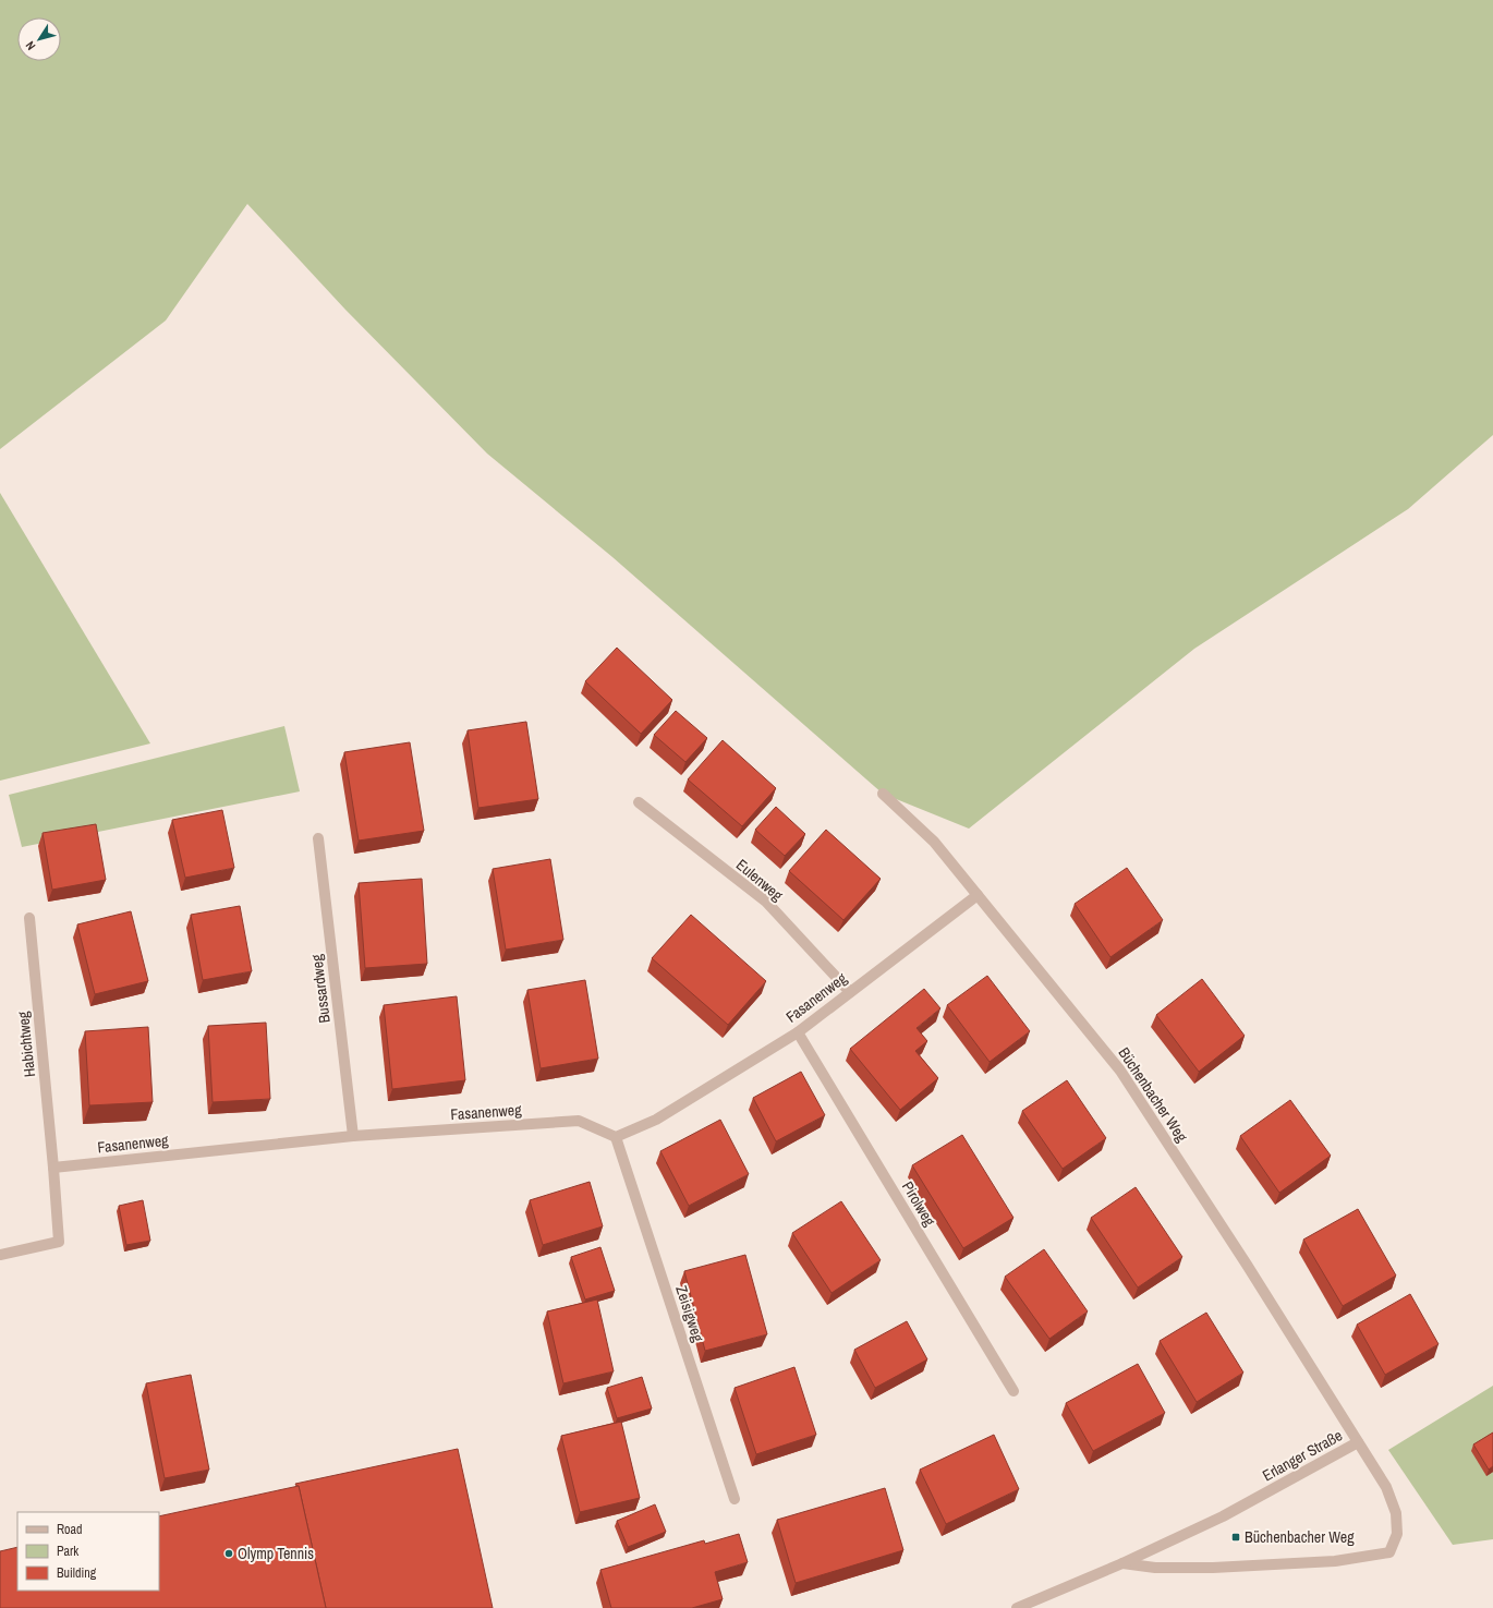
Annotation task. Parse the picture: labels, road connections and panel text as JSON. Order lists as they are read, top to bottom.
{
  "streets": {
    "street": [
      "Eulenweg",
      "Bussardweg",
      "Fasanenweg",
      "Habichtweg",
      "Büchenbacher Weg",
      "Pirolweg",
      "Zeisigweg",
      "Erlanger Straße"
    ]
  },
  "crossings": [
    ["Eulenweg", "Fasanenweg"],
    ["Bussardweg", "Fasanenweg"],
    ["Fasanenweg", "Habichtweg"],
    ["Fasanenweg", "Büchenbacher Weg"],
    ["Fasanenweg", "Pirolweg"],
    ["Fasanenweg", "Zeisigweg"],
    ["Büchenbacher Weg", "Erlanger Straße"]
  ],
  "places": {
    "transit": ["Büchenbacher Weg"],
    "other": ["Olymp Tennis"]
  },
  "legend": ["Road", "Park", "Building"],
  "north": "bottom left"
}
